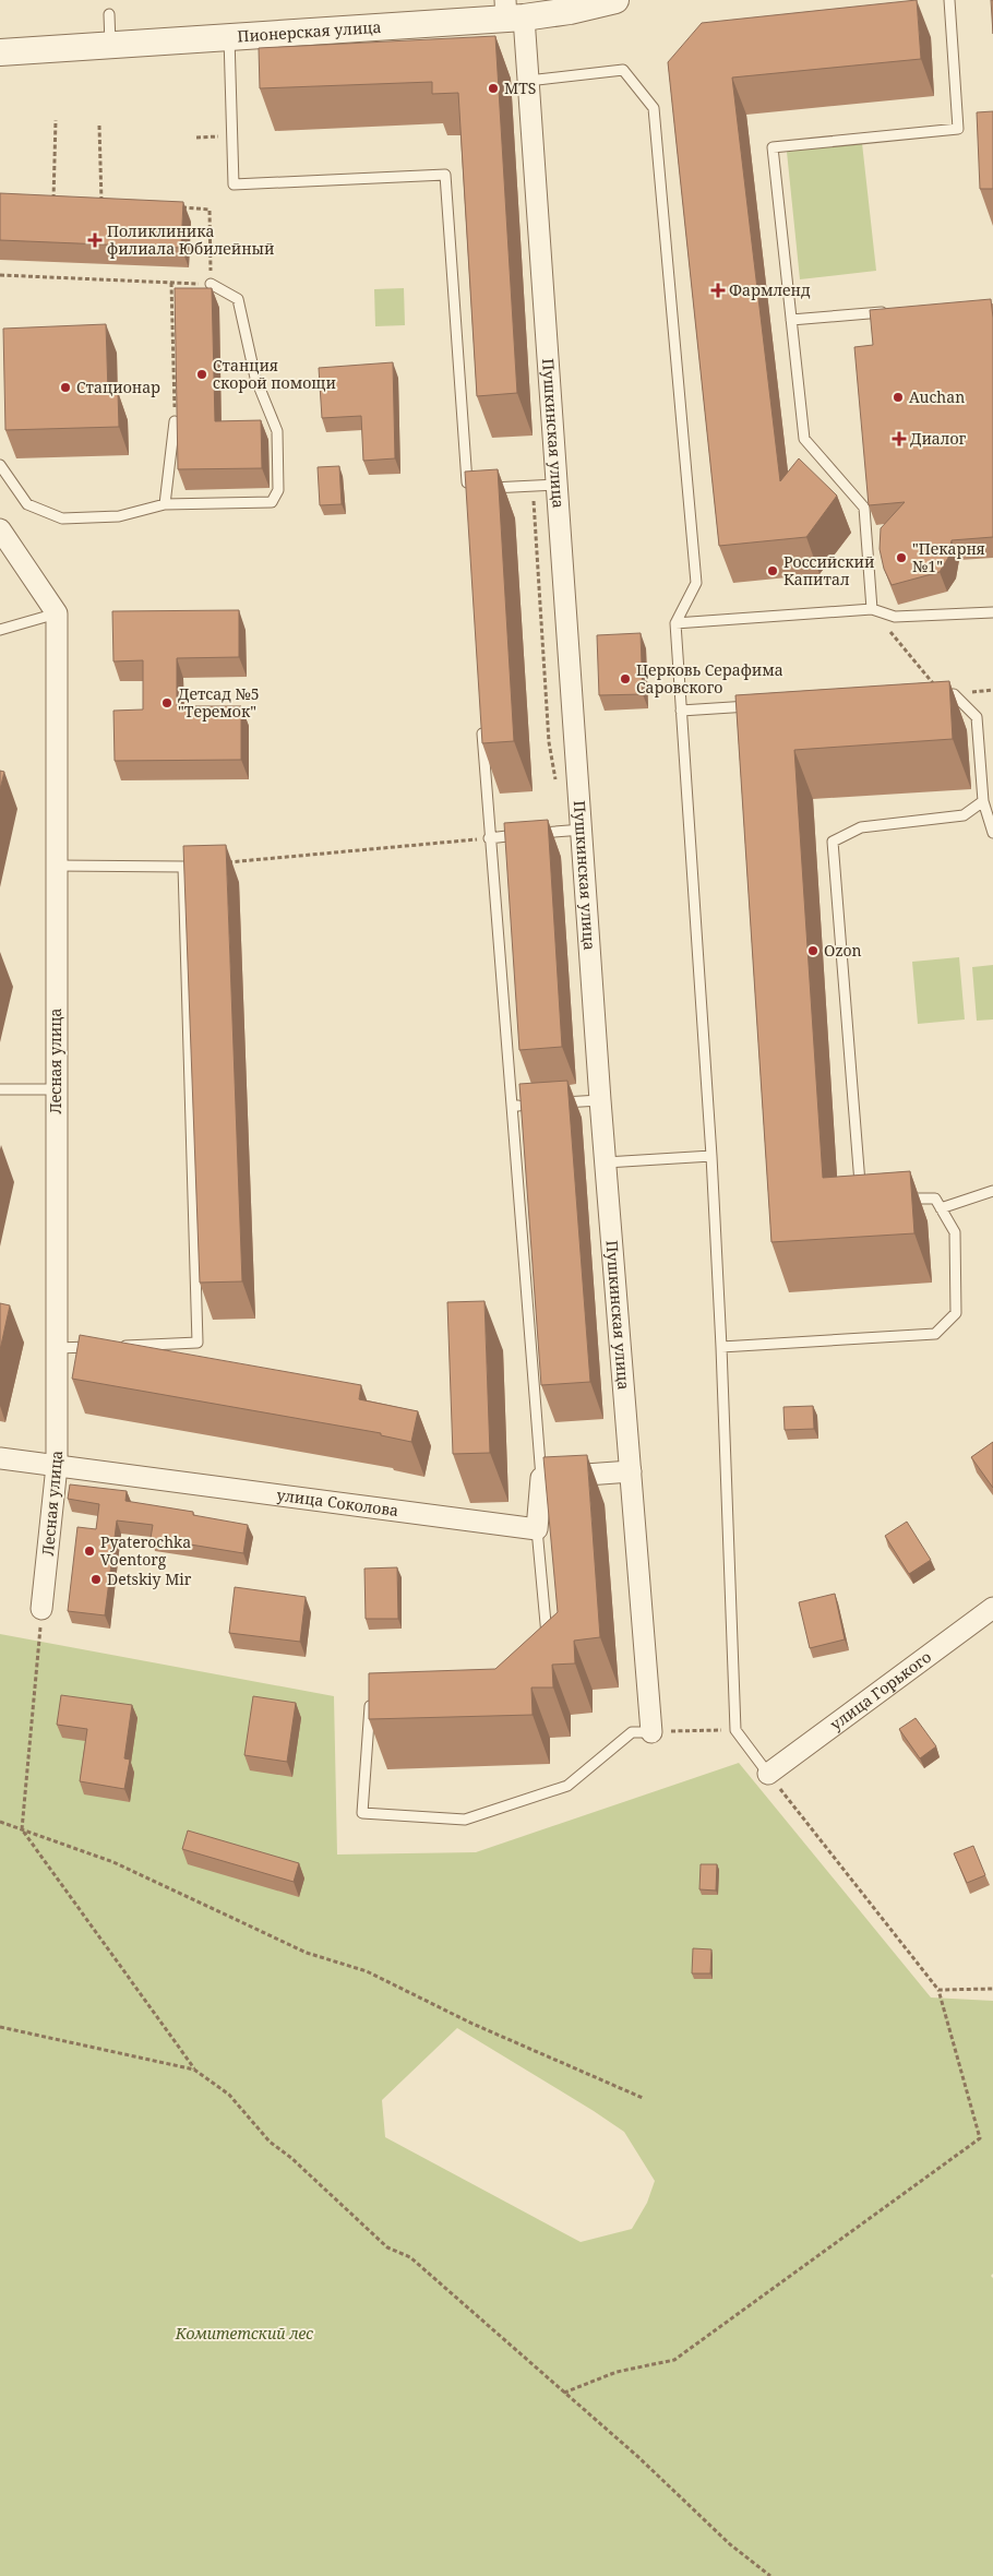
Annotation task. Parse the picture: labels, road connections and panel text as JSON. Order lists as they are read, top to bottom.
{
  "streets": {
    "street": [
      "Пионерская улица",
      "Пушкинская улица",
      "Лесная улица",
      "улица Соколова",
      "улица Горького"
    ]
  },
  "crossings": [
    ["Пионерская улица", "Пушкинская улица"],
    ["Лесная улица", "улица Соколова"]
  ],
  "parks": ["Комитетский лес"],
  "places": {
    "other": [
      "MTS",
      "Станция скорой помощи",
      "Стационар",
      "Auchan",
      "\"Пекарня №1\"",
      "Российский Капитал",
      "Церковь Серафима Саровского",
      "Детсад №5 \"Теремок\"",
      "Ozon",
      "Pyaterochka Voentorg",
      "Detskiy Mir"
    ],
    "health": ["Поликлиника филиала Юбилейный", "Фармленд", "Диалог"]
  }
}
